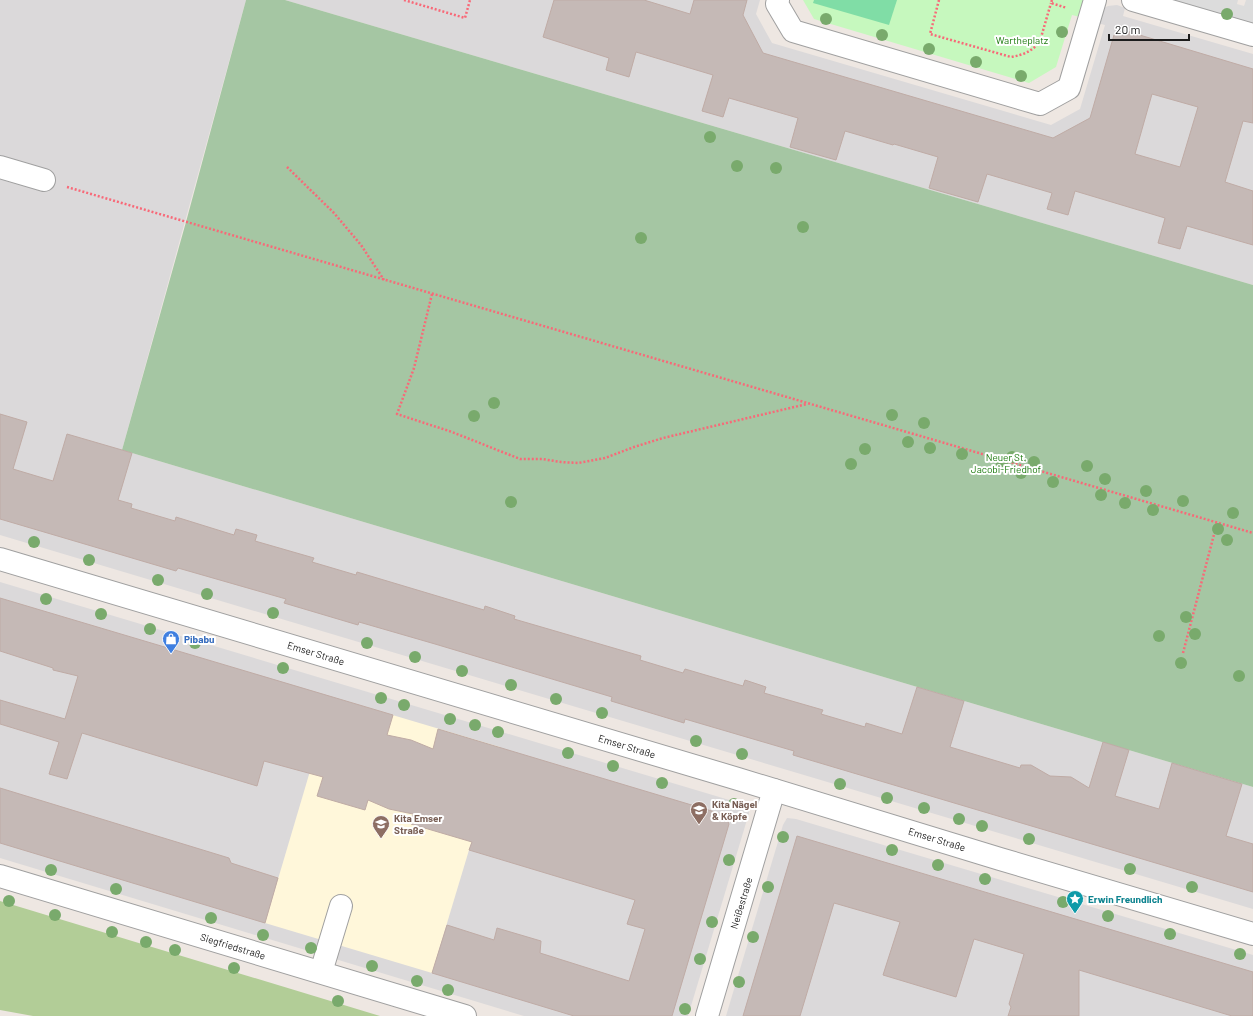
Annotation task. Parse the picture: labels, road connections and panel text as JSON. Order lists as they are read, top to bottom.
{
  "streets": {
    "street": ["Emser Straße", "Neißestraße", "Siegfriedstraße"]
  },
  "crossings": [
    ["Emser Straße", "Neißestraße"]
  ],
  "parks": ["Wartheplatz", "Neuer St. Jacobi-Friedhof"],
  "places": {
    "shop": ["Pibabu"],
    "school or university": ["Kita Nägel & Köpfe", "Kita Emser Straße"],
    "place": ["Erwin Freundlich"]
  },
  "scale_bar": "20 m"
}
